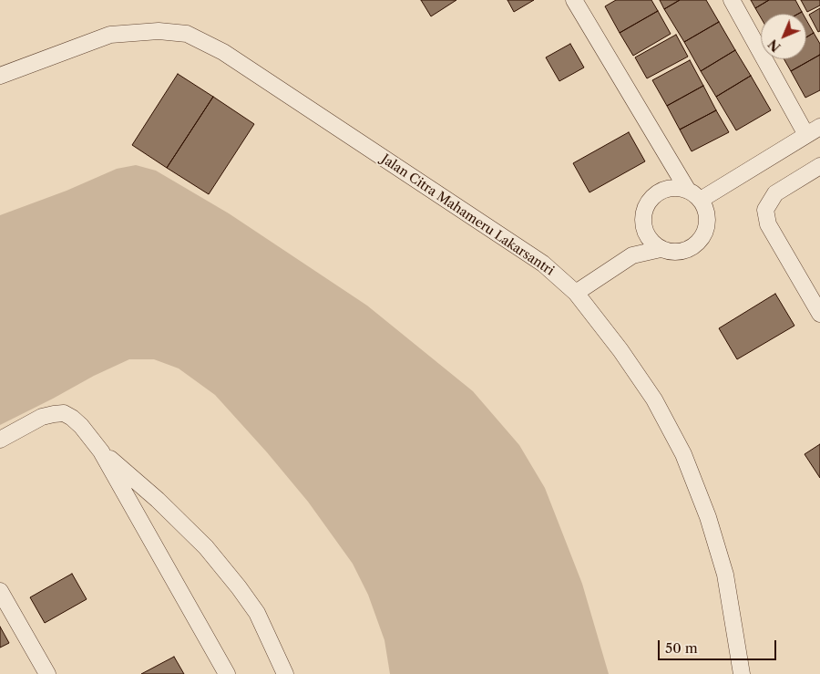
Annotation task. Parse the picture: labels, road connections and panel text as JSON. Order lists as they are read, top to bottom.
{
  "streets": {
    "street": ["Jalan Citra Mahameru Lakarsantri"]
  },
  "scale_bar": "50 m",
  "north": "bottom left"
}
